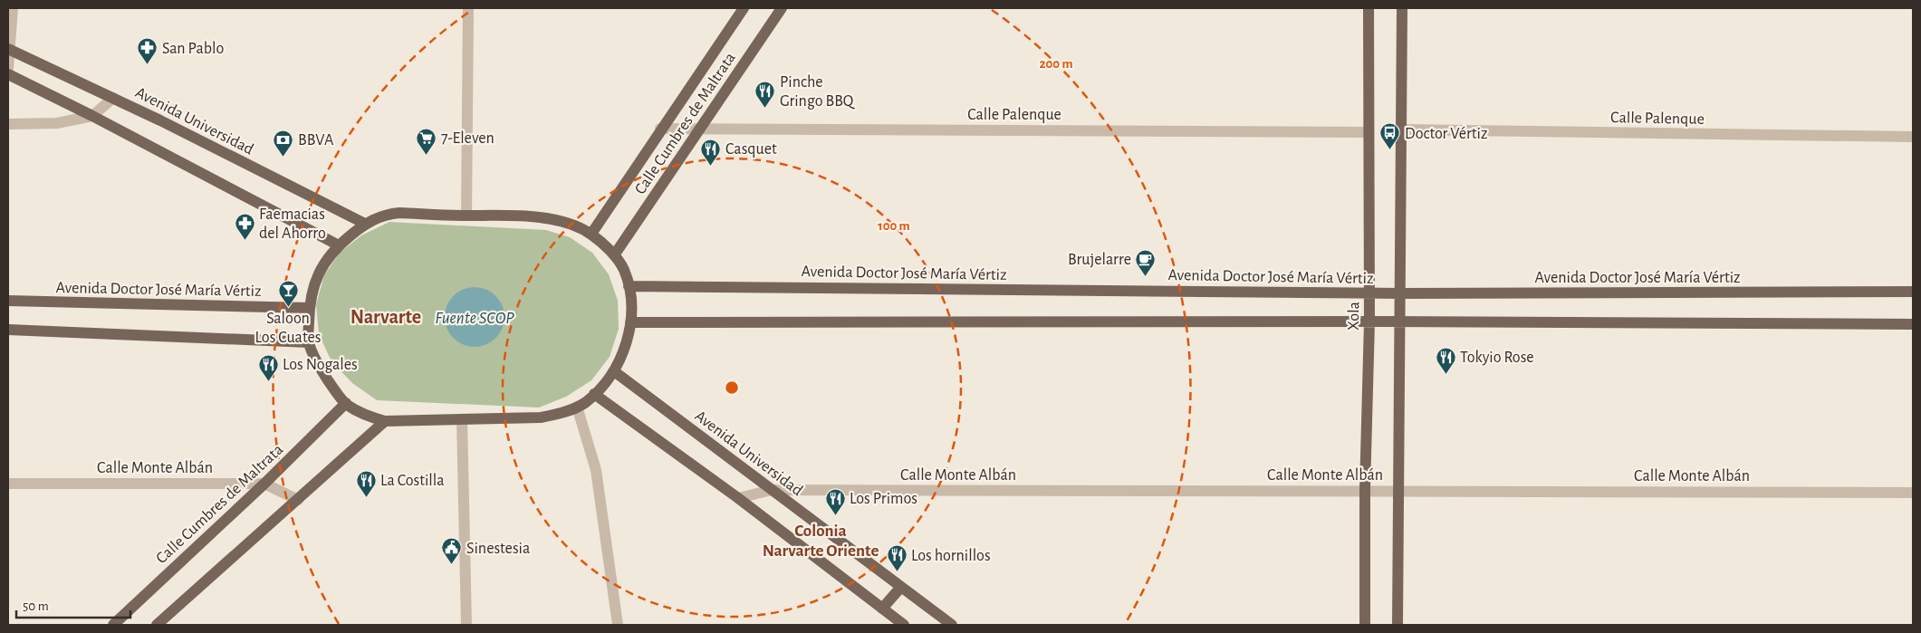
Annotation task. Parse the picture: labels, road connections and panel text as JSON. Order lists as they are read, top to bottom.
{
  "streets": {
    "main road": [
      "Avenida Universidad",
      "Calle Cumbres de Maltrata",
      "Avenida Doctor José María Vértiz",
      "Xola"
    ],
    "street": ["Calle Palenque", "Calle Monte Albán"]
  },
  "crossings": [
    ["Calle Palenque", "Calle Cumbres de Maltrata"],
    ["Calle Palenque", "Xola"],
    ["Avenida Universidad", "Calle Monte Albán"],
    ["Calle Cumbres de Maltrata", "Calle Monte Albán"],
    ["Avenida Doctor José María Vértiz", "Xola"],
    ["Xola", "Calle Monte Albán"]
  ],
  "districts": ["Narvarte", "Colonia Narvarte Oriente"],
  "water": ["Fuente SCOP"],
  "places": {
    "pharmacy": ["San Pablo", "Faemacias del Ahorro"],
    "restaurant": [
      "Pinche Gringo BBQ",
      "Casquet",
      "Tokyio Rose",
      "Los Nogales",
      "La Costilla",
      "Los Primos",
      "Los hornillos"
    ],
    "bus stop": ["Doctor Vértiz"],
    "supermarket": ["7-Eleven"],
    "bank": ["BBVA"],
    "cafe": ["Brujelarre"],
    "bar": ["Saloon Los Cuates"],
    "public building": ["Sinestesia"]
  },
  "scale_bar": "50 m",
  "rings": ["200 m", "100 m"]
}
